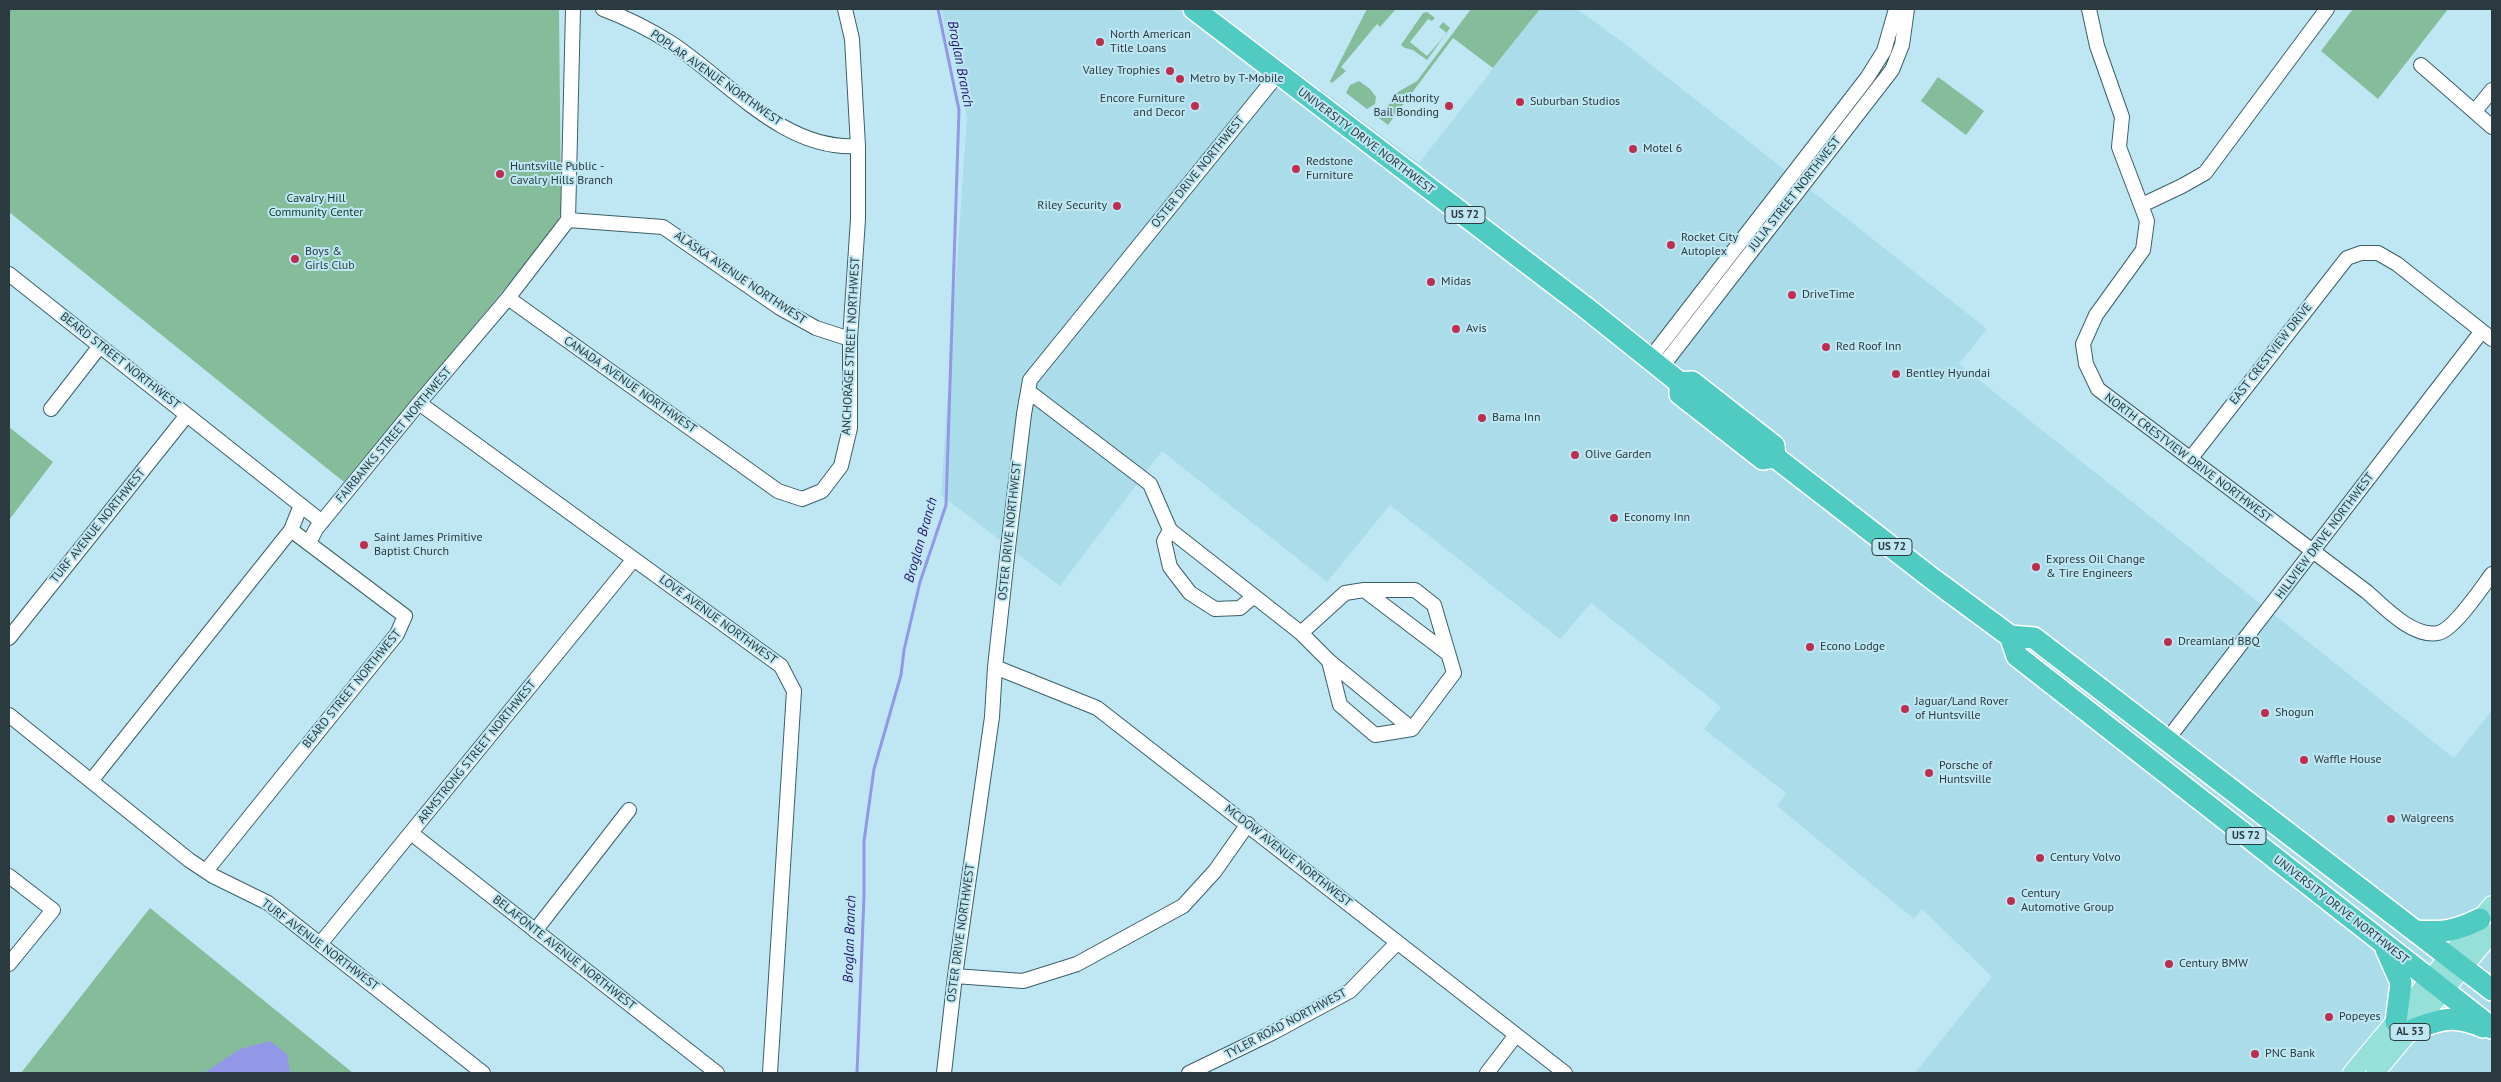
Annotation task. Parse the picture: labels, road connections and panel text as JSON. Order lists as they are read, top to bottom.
{
  "streets": {
    "highway": ["UNIVERSITY DRIVE NORTHWEST", "US 72"],
    "main road": ["AL 53"],
    "street": [
      "POPLAR AVENUE NORTHWEST",
      "OSTER DRIVE NORTHWEST",
      "JULIA STREET NORTHWEST",
      "ALASKA AVENUE NORTHWEST",
      "ANCHORAGE STREET NORTHWEST",
      "EAST CRESTVIEW DRIVE",
      "BEARD STREET NORTHWEST",
      "CANADA AVENUE NORTHWEST",
      "FAIRBANKS STREET NORTHWEST",
      "NORTH CRESTVIEW DRIVE NORTHWEST",
      "TURF AVENUE NORTHWEST",
      "HILLVIEW DRIVE NORTHWEST",
      "LOVE AVENUE NORTHWEST",
      "ARMSTRONG STREET NORTHWEST",
      "MCDOW AVENUE NORTHWEST",
      "BELAFONTE AVENUE NORTHWEST",
      "TYLER ROAD NORTHWEST"
    ]
  },
  "crossings": [
    ["POPLAR AVENUE NORTHWEST", "ANCHORAGE STREET NORTHWEST"],
    ["UNIVERSITY DRIVE NORTHWEST", "OSTER DRIVE NORTHWEST"],
    ["UNIVERSITY DRIVE NORTHWEST", "JULIA STREET NORTHWEST"],
    ["UNIVERSITY DRIVE NORTHWEST", "US 72"],
    ["UNIVERSITY DRIVE NORTHWEST", "AL 53"],
    ["OSTER DRIVE NORTHWEST", "MCDOW AVENUE NORTHWEST"],
    ["US 72", "HILLVIEW DRIVE NORTHWEST"],
    ["US 72", "AL 53"],
    ["ALASKA AVENUE NORTHWEST", "ANCHORAGE STREET NORTHWEST"],
    ["ALASKA AVENUE NORTHWEST", "FAIRBANKS STREET NORTHWEST"],
    ["ANCHORAGE STREET NORTHWEST", "CANADA AVENUE NORTHWEST"],
    ["EAST CRESTVIEW DRIVE", "NORTH CRESTVIEW DRIVE NORTHWEST"],
    ["EAST CRESTVIEW DRIVE", "HILLVIEW DRIVE NORTHWEST"],
    ["BEARD STREET NORTHWEST", "FAIRBANKS STREET NORTHWEST"],
    ["BEARD STREET NORTHWEST", "TURF AVENUE NORTHWEST"],
    ["CANADA AVENUE NORTHWEST", "FAIRBANKS STREET NORTHWEST"],
    ["FAIRBANKS STREET NORTHWEST", "LOVE AVENUE NORTHWEST"],
    ["NORTH CRESTVIEW DRIVE NORTHWEST", "HILLVIEW DRIVE NORTHWEST"],
    ["TURF AVENUE NORTHWEST", "ARMSTRONG STREET NORTHWEST"],
    ["LOVE AVENUE NORTHWEST", "ARMSTRONG STREET NORTHWEST"],
    ["ARMSTRONG STREET NORTHWEST", "BELAFONTE AVENUE NORTHWEST"],
    ["MCDOW AVENUE NORTHWEST", "TYLER ROAD NORTHWEST"]
  ],
  "water": ["Broglan Branch"],
  "parks": ["Cavalry Hill Community Center"],
  "places": [
    "North American Title Loans",
    "Valley Trophies",
    "Metro by T-Mobile",
    "Suburban Studios",
    "Encore Furniture and Decor",
    "Authority Bail Bonding",
    "Motel 6",
    "Redstone Furniture",
    "Huntsville Public - Cavalry Hills Branch",
    "Riley Security",
    "Rocket City Autoplex",
    "Boys & Girls Club",
    "Midas",
    "DriveTime",
    "Avis",
    "Red Roof Inn",
    "Bentley Hyundai",
    "Bama Inn",
    "Olive Garden",
    "Economy Inn",
    "Saint James Primitive Baptist Church",
    "Express Oil Change & Tire Engineers",
    "Dreamland BBQ",
    "Econo Lodge",
    "Jaguar/Land Rover of Huntsville",
    "Shogun",
    "Waffle House",
    "Porsche of Huntsville",
    "Walgreens",
    "Century Volvo",
    "Century Automotive Group",
    "Century BMW",
    "Popeyes",
    "PNC Bank"
  ]
}
